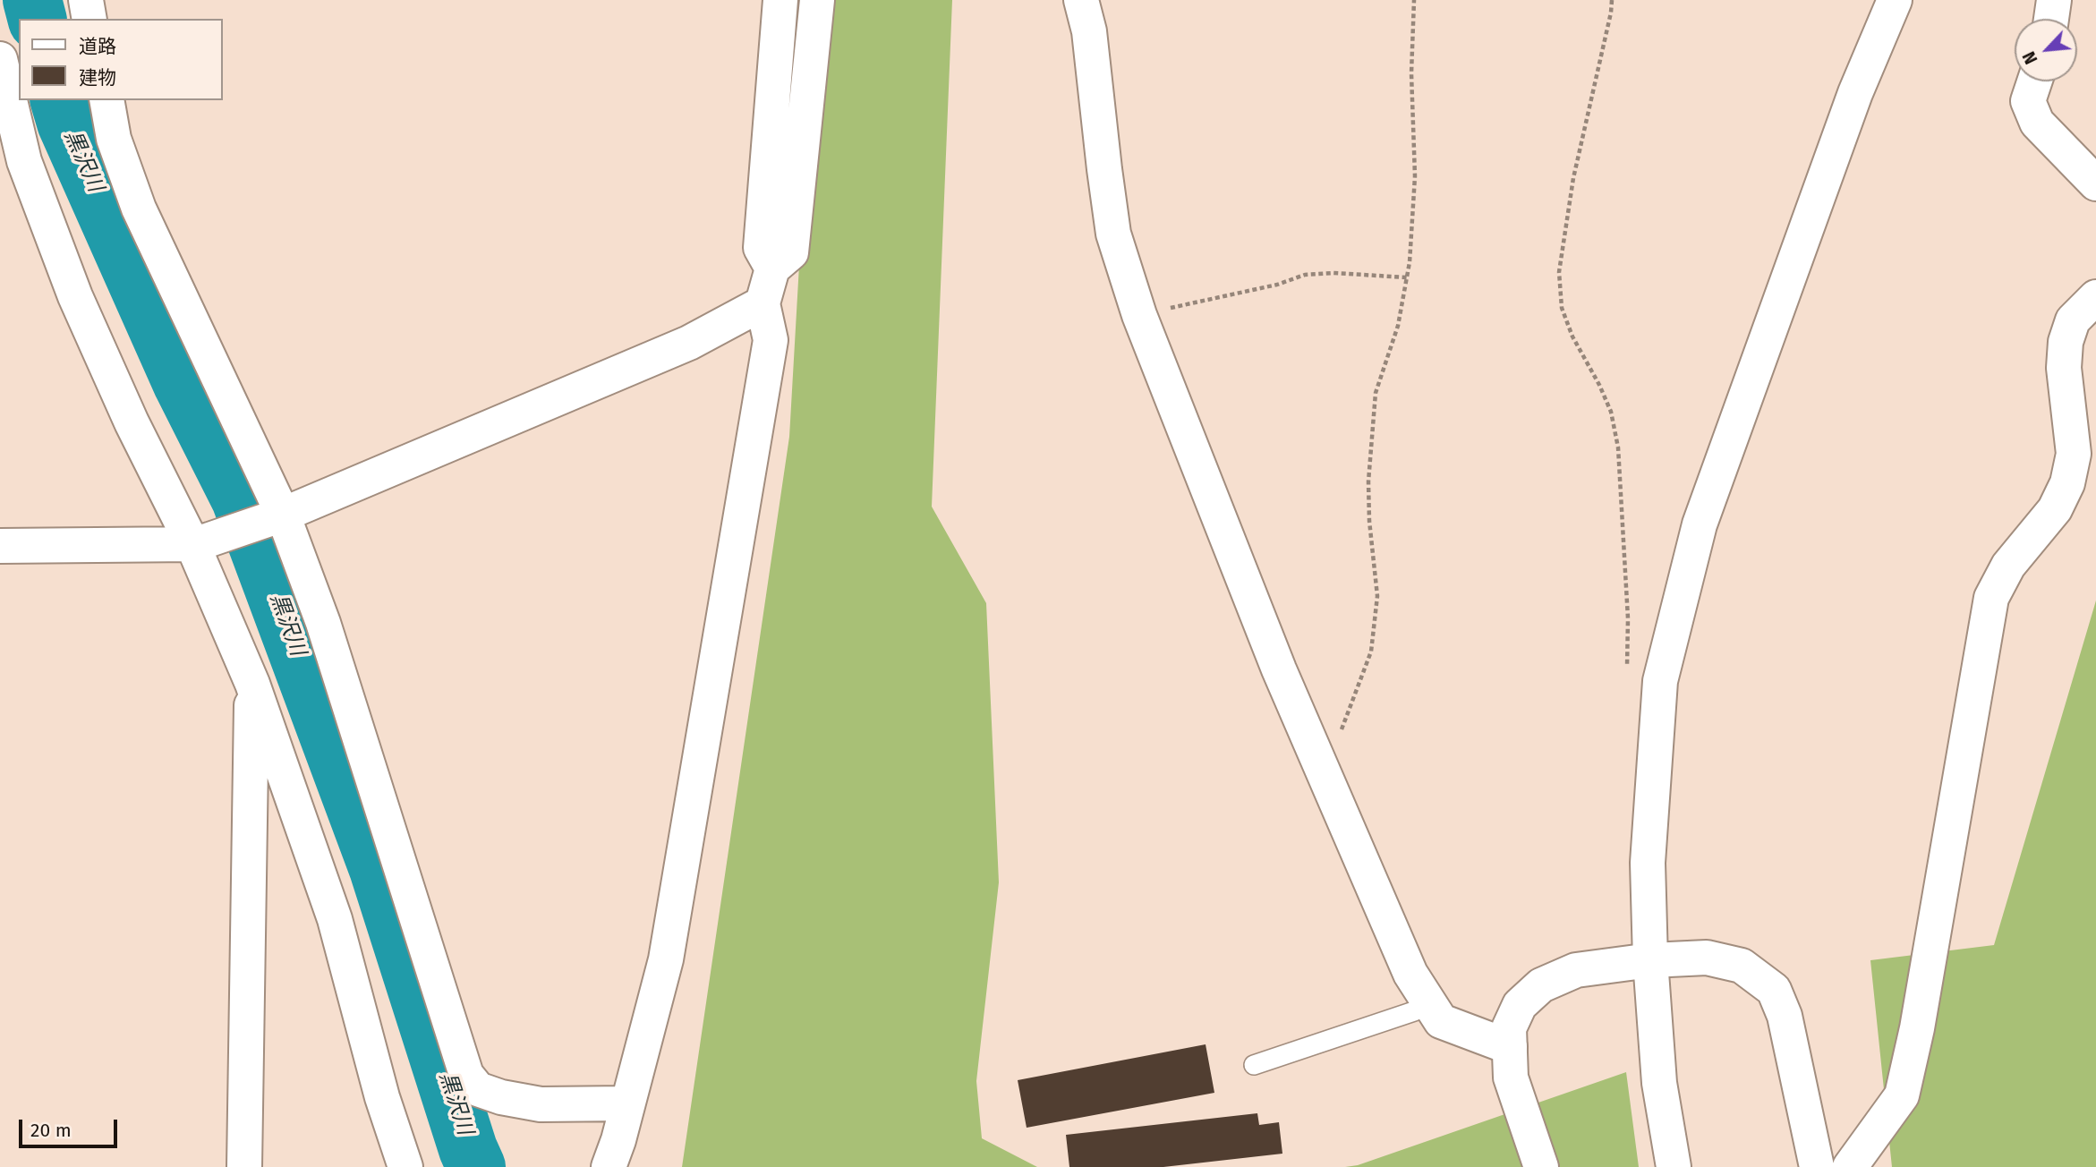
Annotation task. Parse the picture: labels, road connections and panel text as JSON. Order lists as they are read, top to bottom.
{
  "water": ["黒沢川"],
  "legend": ["道路", "建物"],
  "scale_bar": "20 m",
  "north": "bottom left"
}
